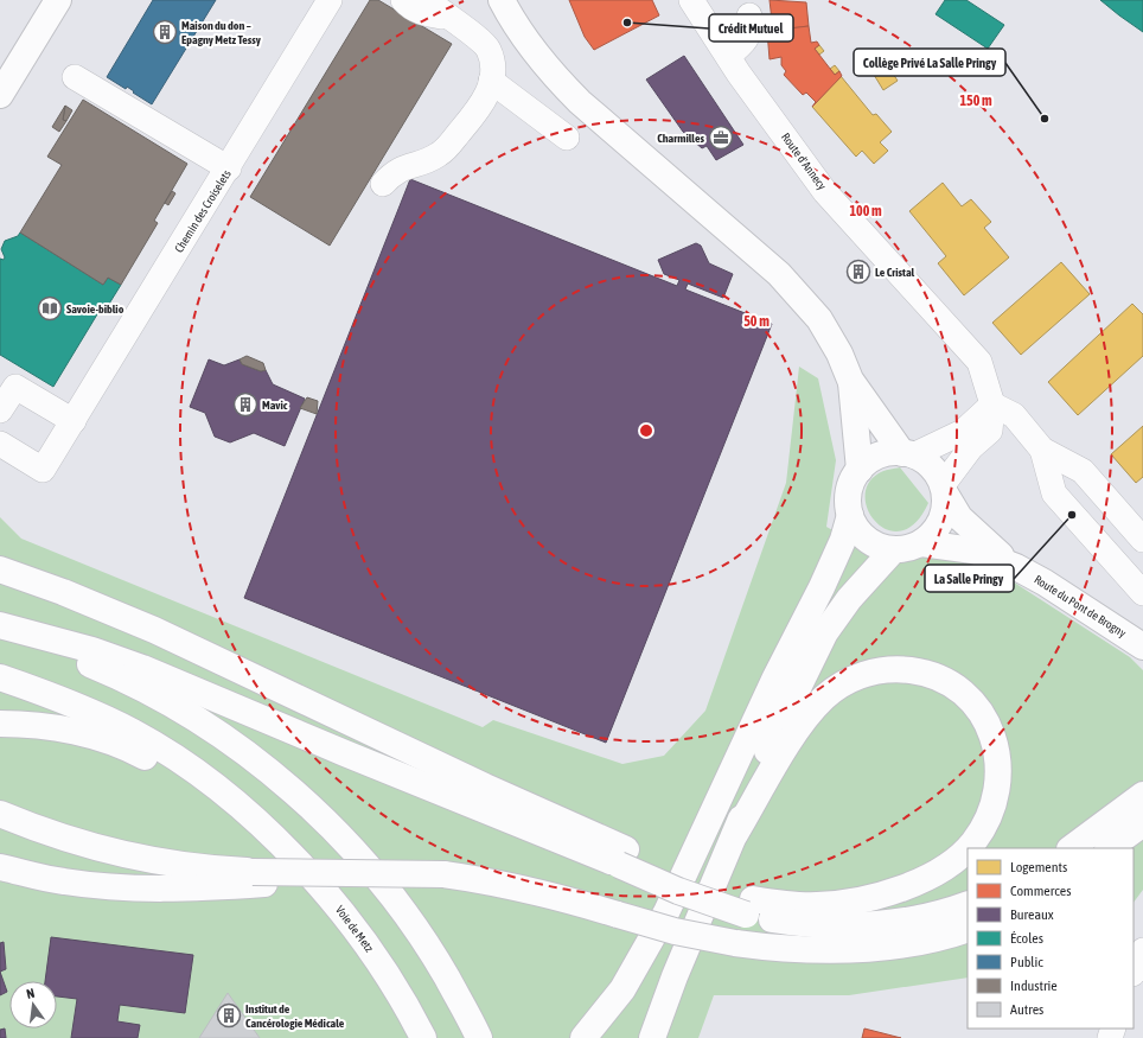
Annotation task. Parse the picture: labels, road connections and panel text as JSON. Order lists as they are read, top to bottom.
{
  "streets": {
    "main road": ["Route du Pont de Brogny", "Voie de Metz"],
    "street": ["Route d'Annecy", "Chemin des Croiselets"]
  },
  "crossings": [
    ["Route d'Annecy", "Route du Pont de Brogny"]
  ],
  "places": {
    "other": ["Crédit Mutuel", "Collège Privé La Salle Pringy", "La Salle Pringy"],
    "building": [
      "Maison du don – Epagny Metz Tessy",
      "Le Cristal",
      "Mavic",
      "Institut de Cancérologie Médicale"
    ],
    "office": ["Charmilles"],
    "library": ["Savoie-biblio"]
  },
  "legend": [
    "Logements",
    "Commerces",
    "Bureaux",
    "Écoles",
    "Public",
    "Industrie",
    "Autres"
  ],
  "north": "top",
  "rings": ["150 m", "100 m", "50 m"]
}
